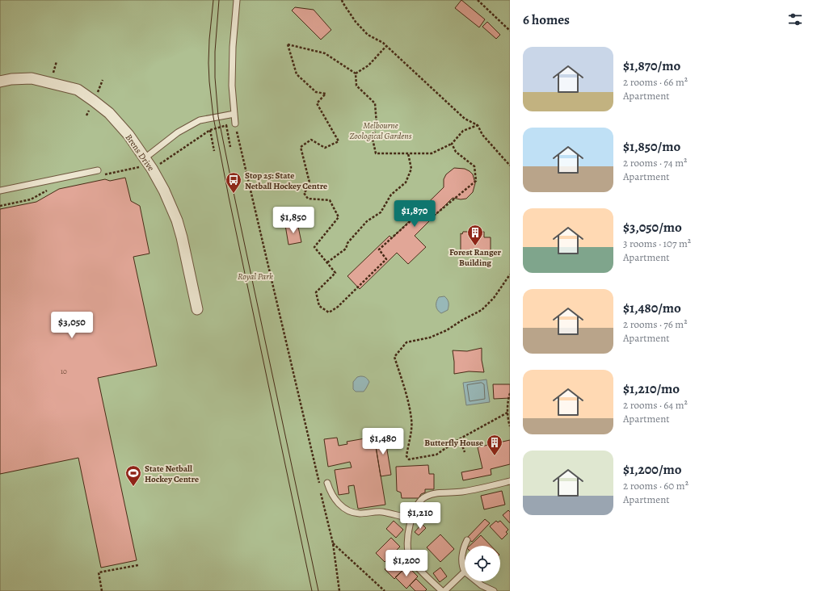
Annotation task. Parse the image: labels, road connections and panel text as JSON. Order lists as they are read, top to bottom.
{
  "streets": {
    "street": ["Brens Drive"]
  },
  "parks": ["Melbourne Zoological Gardens", "Royal Park"],
  "places": {
    "bus stop": ["Stop 25: State Netball Hockey Centre"],
    "building": ["Forest Ranger Building", "Butterfly House"],
    "sports": ["State Netball Hockey Centre"]
  },
  "house_numbers": ["10"],
  "page": {
    "heading": "6 homes",
    "list": [
      {
        "name": "$1,870/mo",
        "note": "2 rooms · 66 m² · Apartment"
      },
      {
        "name": "$1,850/mo",
        "note": "2 rooms · 74 m² · Apartment"
      },
      {
        "name": "$3,050/mo",
        "note": "3 rooms · 107 m² · Apartment"
      },
      {
        "name": "$1,480/mo",
        "note": "2 rooms · 76 m² · Apartment"
      },
      {
        "name": "$1,210/mo",
        "note": "2 rooms · 64 m² · Apartment"
      },
      {
        "name": "$1,200/mo",
        "note": "2 rooms · 60 m² · Apartment"
      }
    ],
    "price": [
      "$1,870",
      "$1,850",
      "$3,050",
      "$1,480",
      "$1,210",
      "$1,200"
    ]
  }
}
